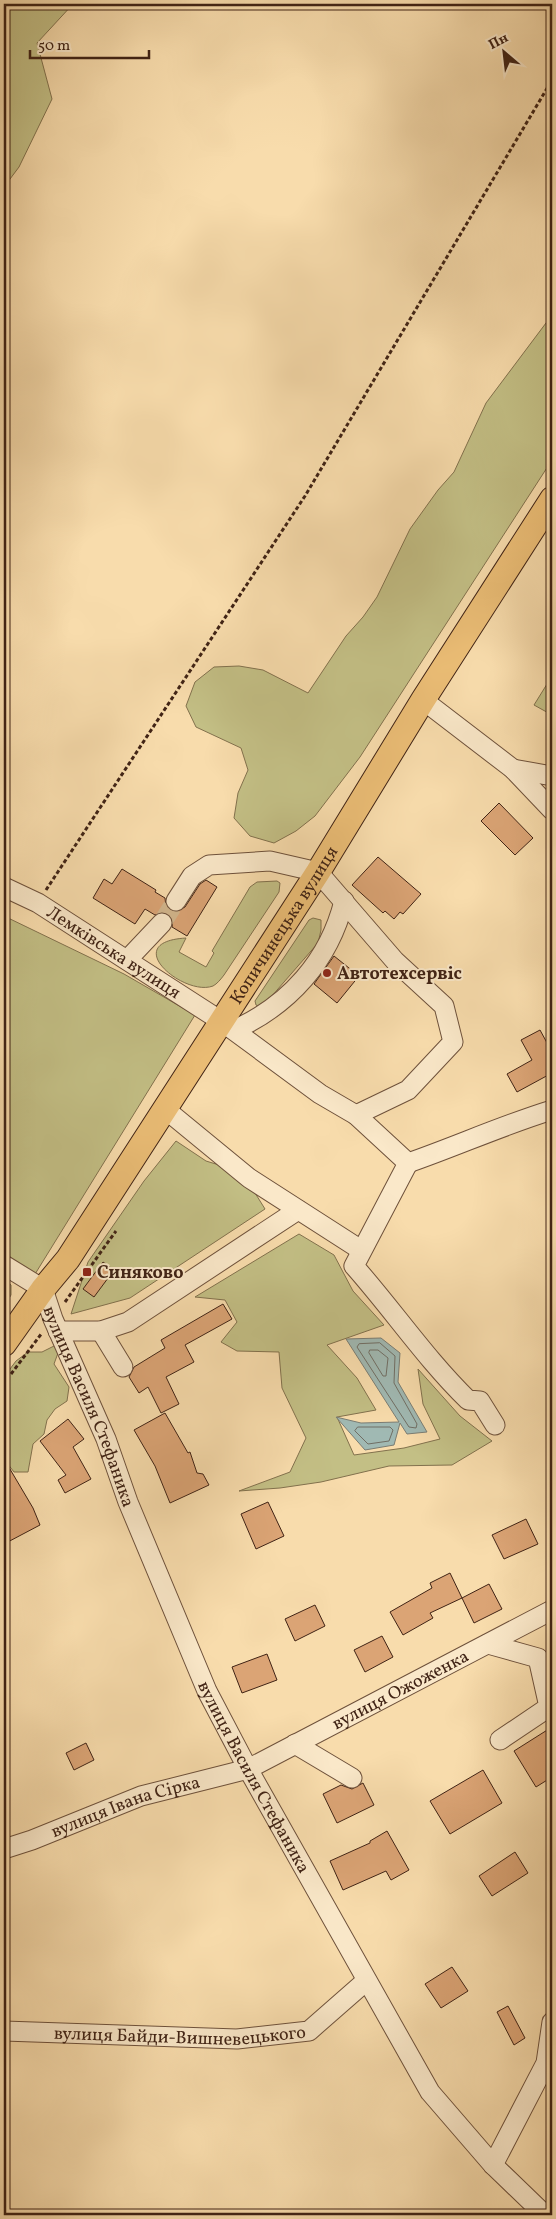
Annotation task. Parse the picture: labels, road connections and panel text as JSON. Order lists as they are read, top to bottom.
{
  "streets": {
    "main road": ["Копичинецька вулиця"],
    "street": [
      "Лемківська вулиця",
      "вулиця Василя Стефаника",
      "вулиця Ожоженка",
      "вулиця Івана Сірка",
      "вулиця Байди-Вишневецького"
    ]
  },
  "crossings": [
    ["Копичинецька вулиця", "Лемківська вулиця"],
    ["Копичинецька вулиця", "вулиця Василя Стефаника"],
    ["вулиця Василя Стефаника", "вулиця Ожоженка"],
    ["вулиця Василя Стефаника", "вулиця Івана Сірка"],
    ["вулиця Василя Стефаника", "вулиця Байди-Вишневецького"],
    ["вулиця Ожоженка", "вулиця Івана Сірка"]
  ],
  "places": {
    "other": ["Автотехсервіс"],
    "transit": ["Синяково"]
  },
  "scale_bar": "50 m",
  "north": "top left"
}
